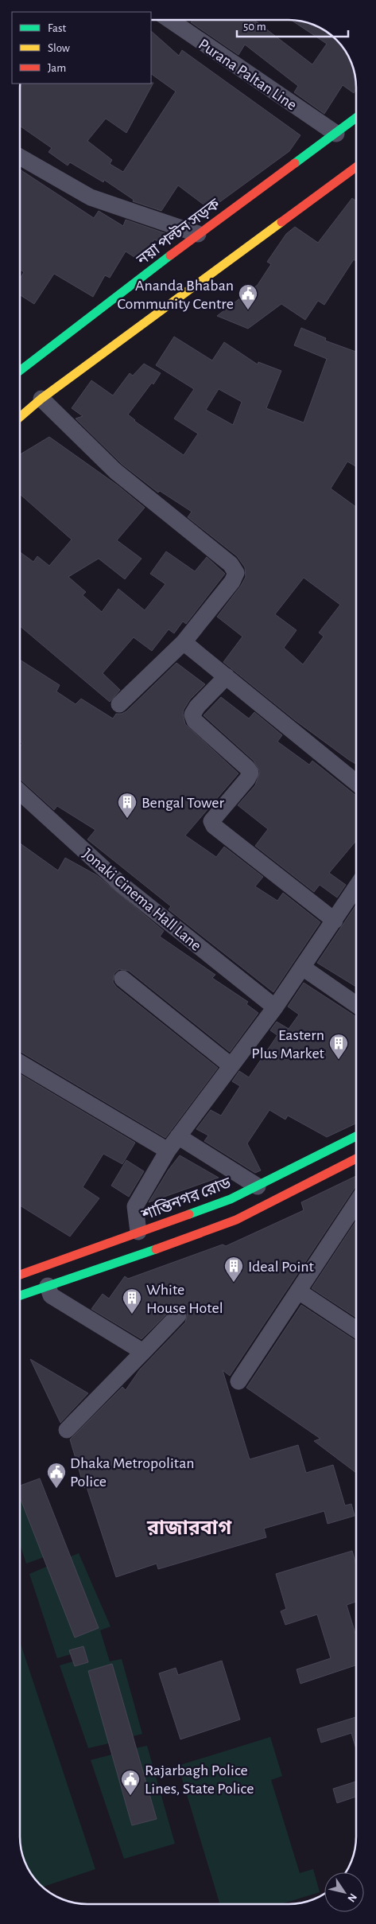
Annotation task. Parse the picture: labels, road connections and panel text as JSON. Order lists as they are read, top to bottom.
{
  "streets": {
    "main road": ["নয়া পল্টন সড়ক", "শান্তিনগর রোড"],
    "street": ["Purana Paltan Line", "Jonaki Cinema Hall Lane"]
  },
  "crossings": [
    ["Purana Paltan Line", "নয়া পল্টন সড়ক"]
  ],
  "districts": ["রাজারবাগ"],
  "places": {
    "public building": ["Ananda Bhaban Community Centre", "Dhaka Metropolitan Police", "Rajarbagh Police Lines, State Police"],
    "building": [
      "Bengal Tower",
      "Eastern Plus Market",
      "Ideal Point",
      "White House Hotel"
    ]
  },
  "legend": ["Fast", "Slow", "Jam"],
  "scale_bar": "50 m",
  "north": "bottom right"
}
